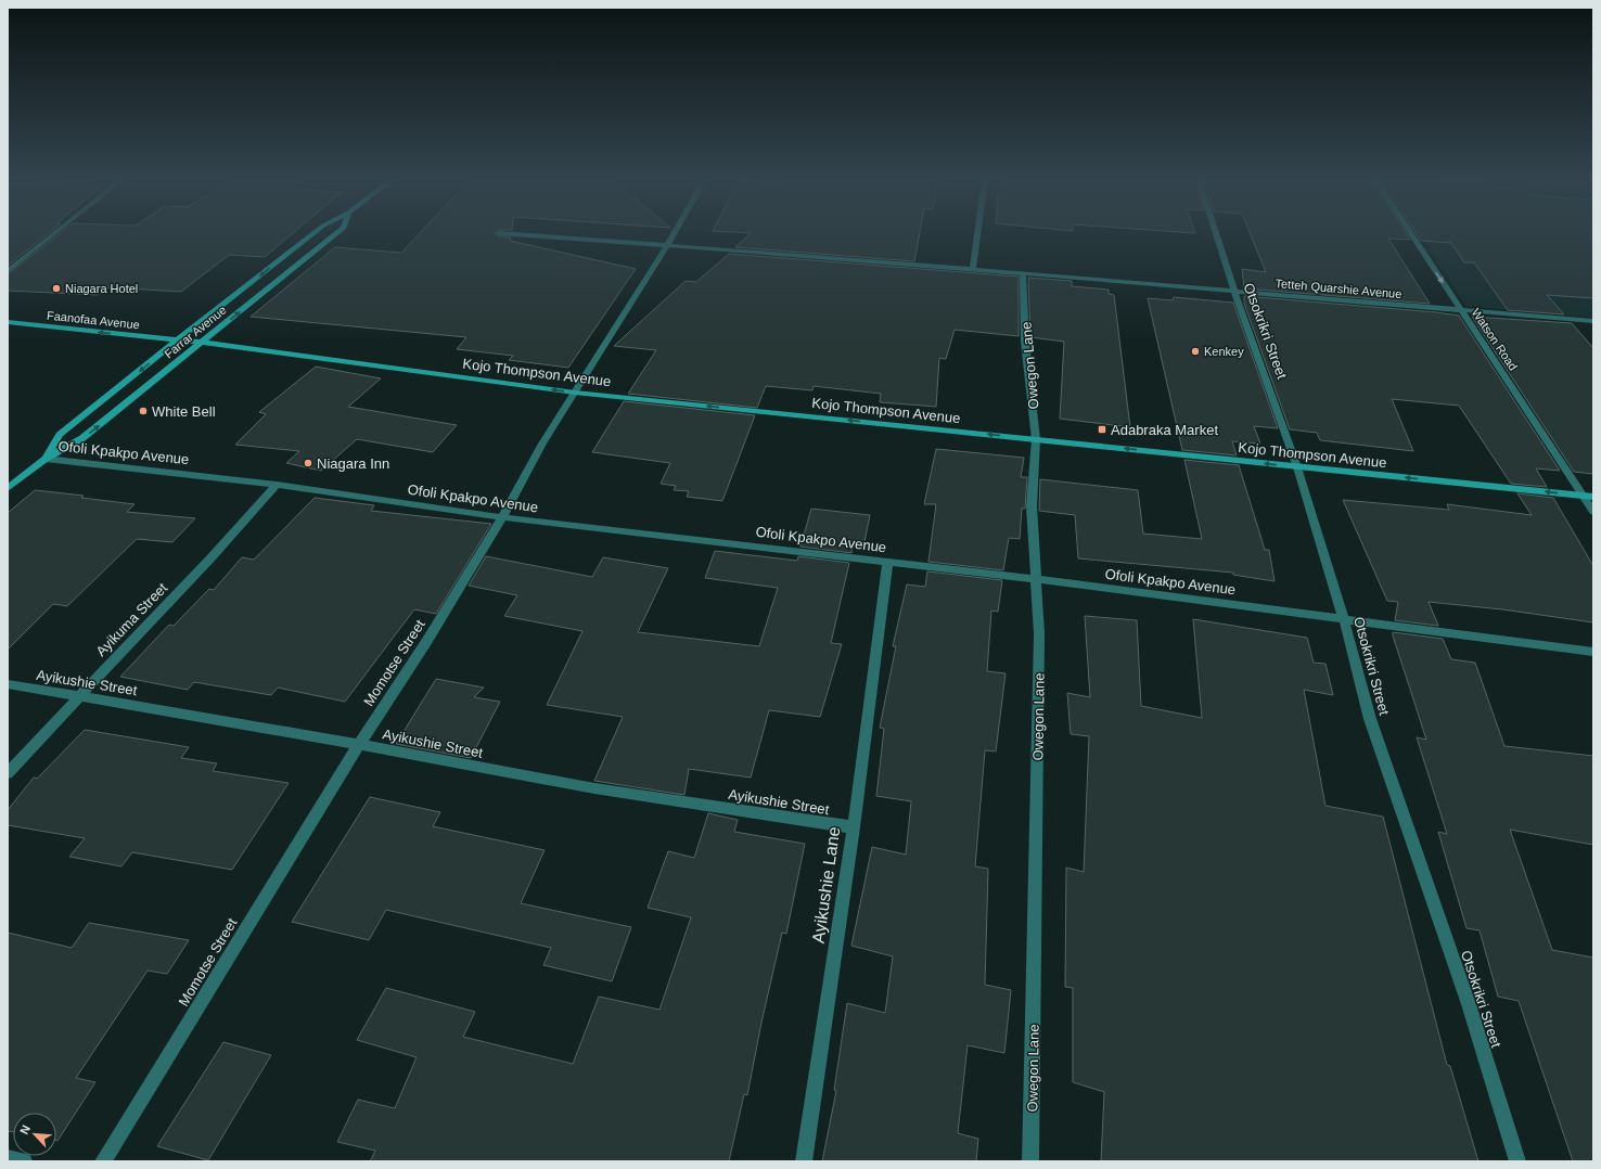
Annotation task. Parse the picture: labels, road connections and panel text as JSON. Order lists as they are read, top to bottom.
{
  "streets": {
    "main road": ["Faanofaa Avenue", "Farrar Avenue", "Kojo Thompson Avenue"],
    "street": [
      "Tetteh Quarshie Avenue",
      "Otsokrikri Street",
      "Watson Road",
      "Owegon Lane",
      "Ofoli Kpakpo Avenue",
      "Ayikuma Street",
      "Momotse Street",
      "Ayikushie Street",
      "Ayikushie Lane"
    ]
  },
  "crossings": [
    ["Tetteh Quarshie Avenue", "Otsokrikri Street"],
    ["Tetteh Quarshie Avenue", "Watson Road"],
    ["Tetteh Quarshie Avenue", "Owegon Lane"],
    ["Tetteh Quarshie Avenue", "Momotse Street"],
    ["Faanofaa Avenue", "Farrar Avenue"],
    ["Faanofaa Avenue", "Kojo Thompson Avenue"],
    ["Otsokrikri Street", "Kojo Thompson Avenue"],
    ["Otsokrikri Street", "Ofoli Kpakpo Avenue"],
    ["Farrar Avenue", "Kojo Thompson Avenue"],
    ["Farrar Avenue", "Ofoli Kpakpo Avenue"],
    ["Watson Road", "Kojo Thompson Avenue"],
    ["Owegon Lane", "Kojo Thompson Avenue"],
    ["Owegon Lane", "Ofoli Kpakpo Avenue"],
    ["Kojo Thompson Avenue", "Momotse Street"],
    ["Ofoli Kpakpo Avenue", "Ayikuma Street"],
    ["Ofoli Kpakpo Avenue", "Momotse Street"],
    ["Ofoli Kpakpo Avenue", "Ayikushie Lane"],
    ["Ayikuma Street", "Ayikushie Street"],
    ["Momotse Street", "Ayikushie Street"],
    ["Ayikushie Street", "Ayikushie Lane"]
  ],
  "one_way": ["Faanofaa Avenue", "Kojo Thompson Avenue"],
  "places": {
    "other": [
      "Niagara Hotel",
      "Kenkey",
      "White Bell",
      "Niagara Inn"
    ],
    "transit": ["Adabraka Market"]
  },
  "north": "top left"
}
